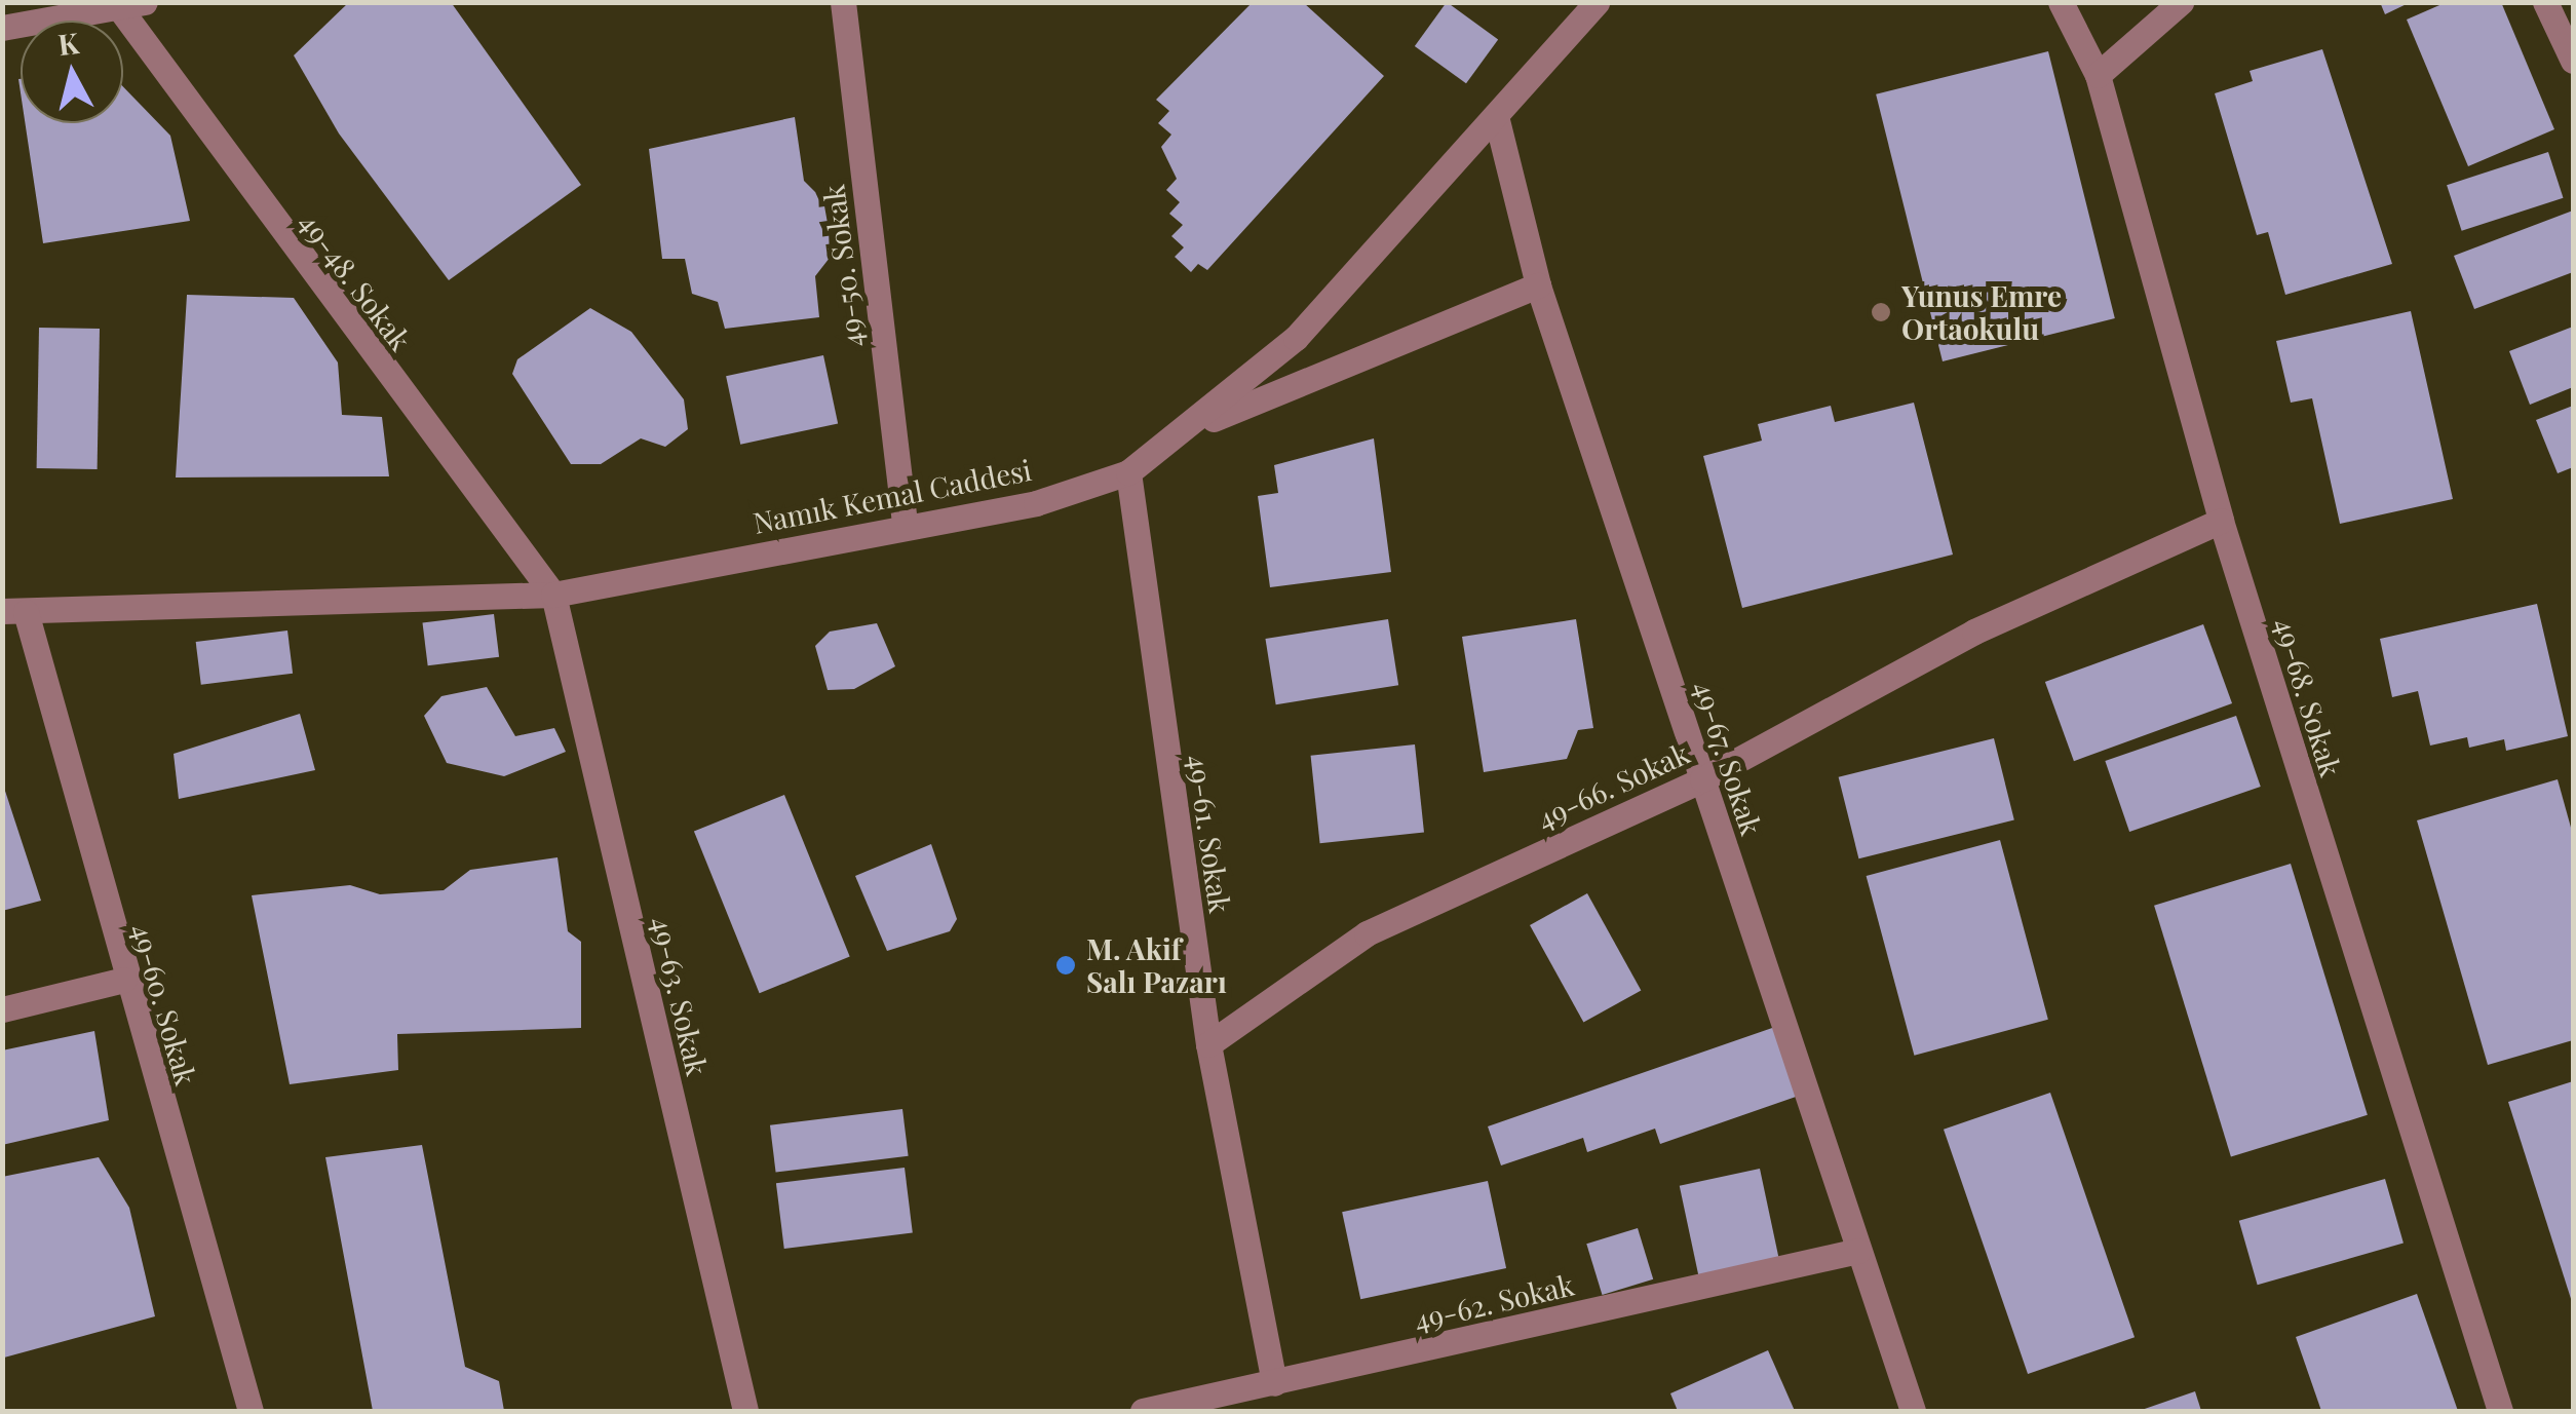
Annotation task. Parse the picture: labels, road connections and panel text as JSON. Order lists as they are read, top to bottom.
{
  "streets": {
    "street": [
      "49-50. Sokak",
      "49-48. Sokak",
      "Namık Kemal Caddesi",
      "49-68. Sokak",
      "49-67. Sokak",
      "49-66. Sokak",
      "49-61. Sokak",
      "49-63. Sokak",
      "49-60. Sokak",
      "49-62. Sokak"
    ]
  },
  "crossings": [
    ["49-50. Sokak", "Namık Kemal Caddesi"],
    ["49-48. Sokak", "Namık Kemal Caddesi"],
    ["49-48. Sokak", "49-63. Sokak"],
    ["Namık Kemal Caddesi", "49-67. Sokak"],
    ["Namık Kemal Caddesi", "49-61. Sokak"],
    ["Namık Kemal Caddesi", "49-63. Sokak"],
    ["Namık Kemal Caddesi", "49-60. Sokak"],
    ["49-68. Sokak", "49-66. Sokak"],
    ["49-67. Sokak", "49-66. Sokak"],
    ["49-67. Sokak", "49-62. Sokak"],
    ["49-66. Sokak", "49-61. Sokak"],
    ["49-61. Sokak", "49-62. Sokak"]
  ],
  "places": ["Yunus Emre Ortaokulu", "M. Akif Salı Pazarı"],
  "north": "top"
}
